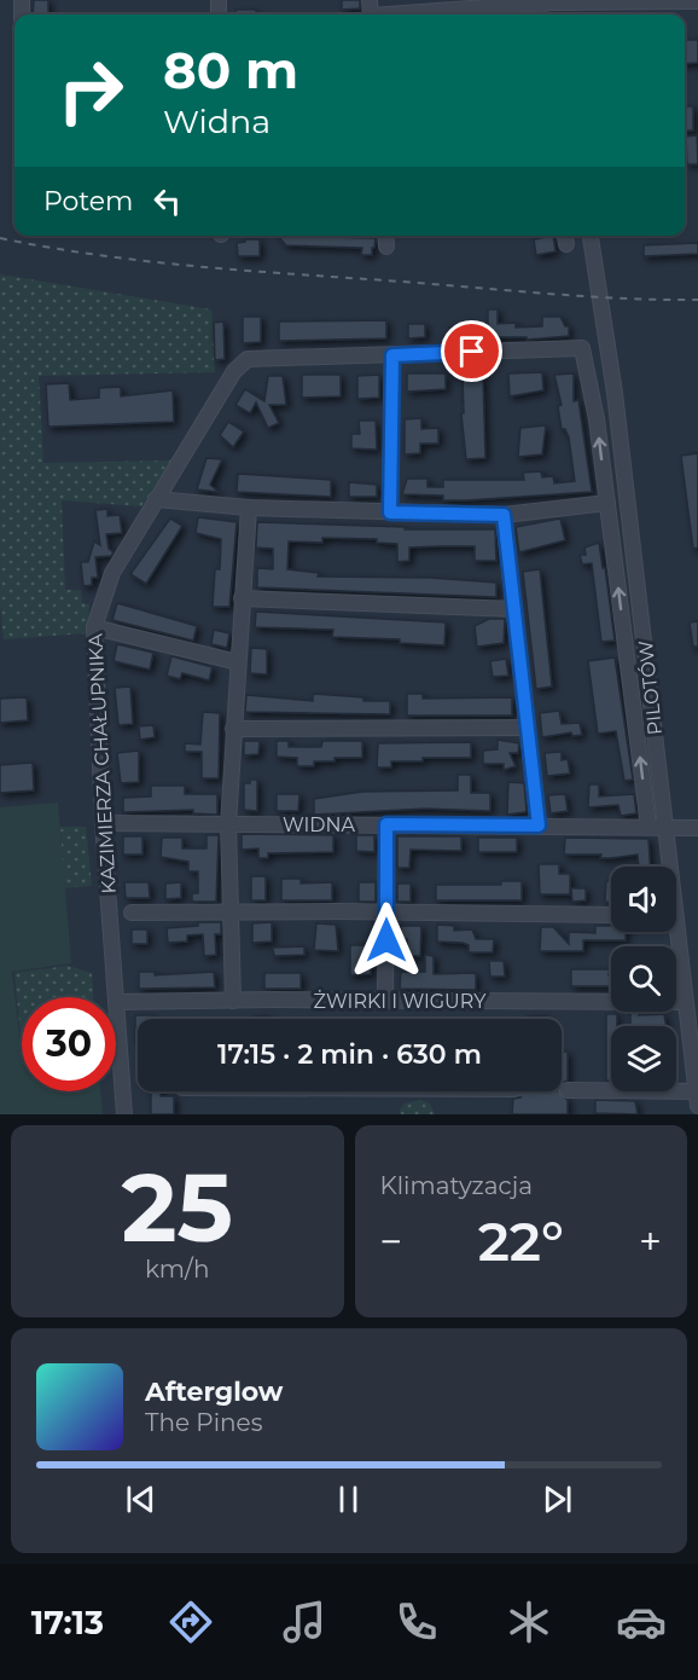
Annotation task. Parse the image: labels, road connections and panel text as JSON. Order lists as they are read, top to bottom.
{
  "streets": {
    "street": [
      "PILOTÓW",
      "KAZIMIERZA CHAŁUPNIKA",
      "WIDNA",
      "ŻWIRKI I WIGURY"
    ]
  },
  "crossings": [
    ["PILOTÓW", "KAZIMIERZA CHAŁUPNIKA"],
    ["PILOTÓW", "WIDNA"],
    ["PILOTÓW", "ŻWIRKI I WIGURY"],
    ["KAZIMIERZA CHAŁUPNIKA", "WIDNA"],
    ["KAZIMIERZA CHAŁUPNIKA", "ŻWIRKI I WIGURY"]
  ],
  "page": {
    "turn": ["80 m", "Widna"],
    "then": "Potem",
    "limit": "30",
    "trip": "17:15 · 2 min · 630 m",
    "tile": [
      ["25", "km/h"],
      "Klimatyzacja"
    ],
    "heat": ["−", "22°", "+"],
    "song": ["Afterglow", "The Pines"],
    "tabs": "17:13"
  }
}
